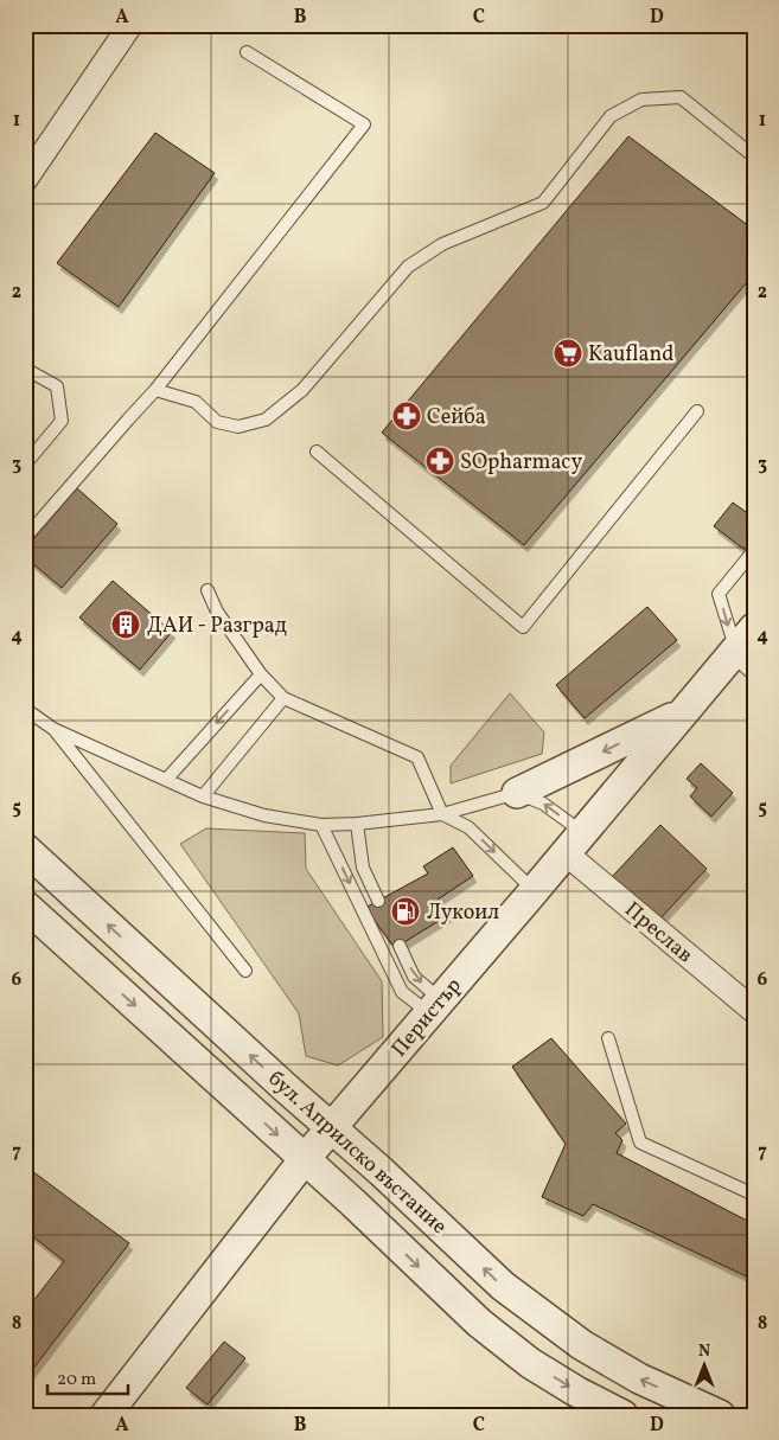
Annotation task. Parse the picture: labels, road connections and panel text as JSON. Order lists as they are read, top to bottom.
{
  "streets": {
    "street": ["Преслав", "Перистър", "бул. Априлско въстание"]
  },
  "crossings": [
    ["Преслав", "Перистър"],
    ["Перистър", "бул. Априлско въстание"]
  ],
  "places": {
    "supermarket": ["Kaufland"],
    "pharmacy": ["Сейба", "SOpharmacy"],
    "building": ["ДАИ - Разград"],
    "fuel station": ["Лукоил"]
  },
  "scale_bar": "20 m",
  "north": "top",
  "grid": {
    "columns": [
      "A",
      "B",
      "C",
      "D"
    ],
    "rows": [
      "1",
      "2",
      "3",
      "4",
      "5",
      "6",
      "7",
      "8"
    ]
  }
}
